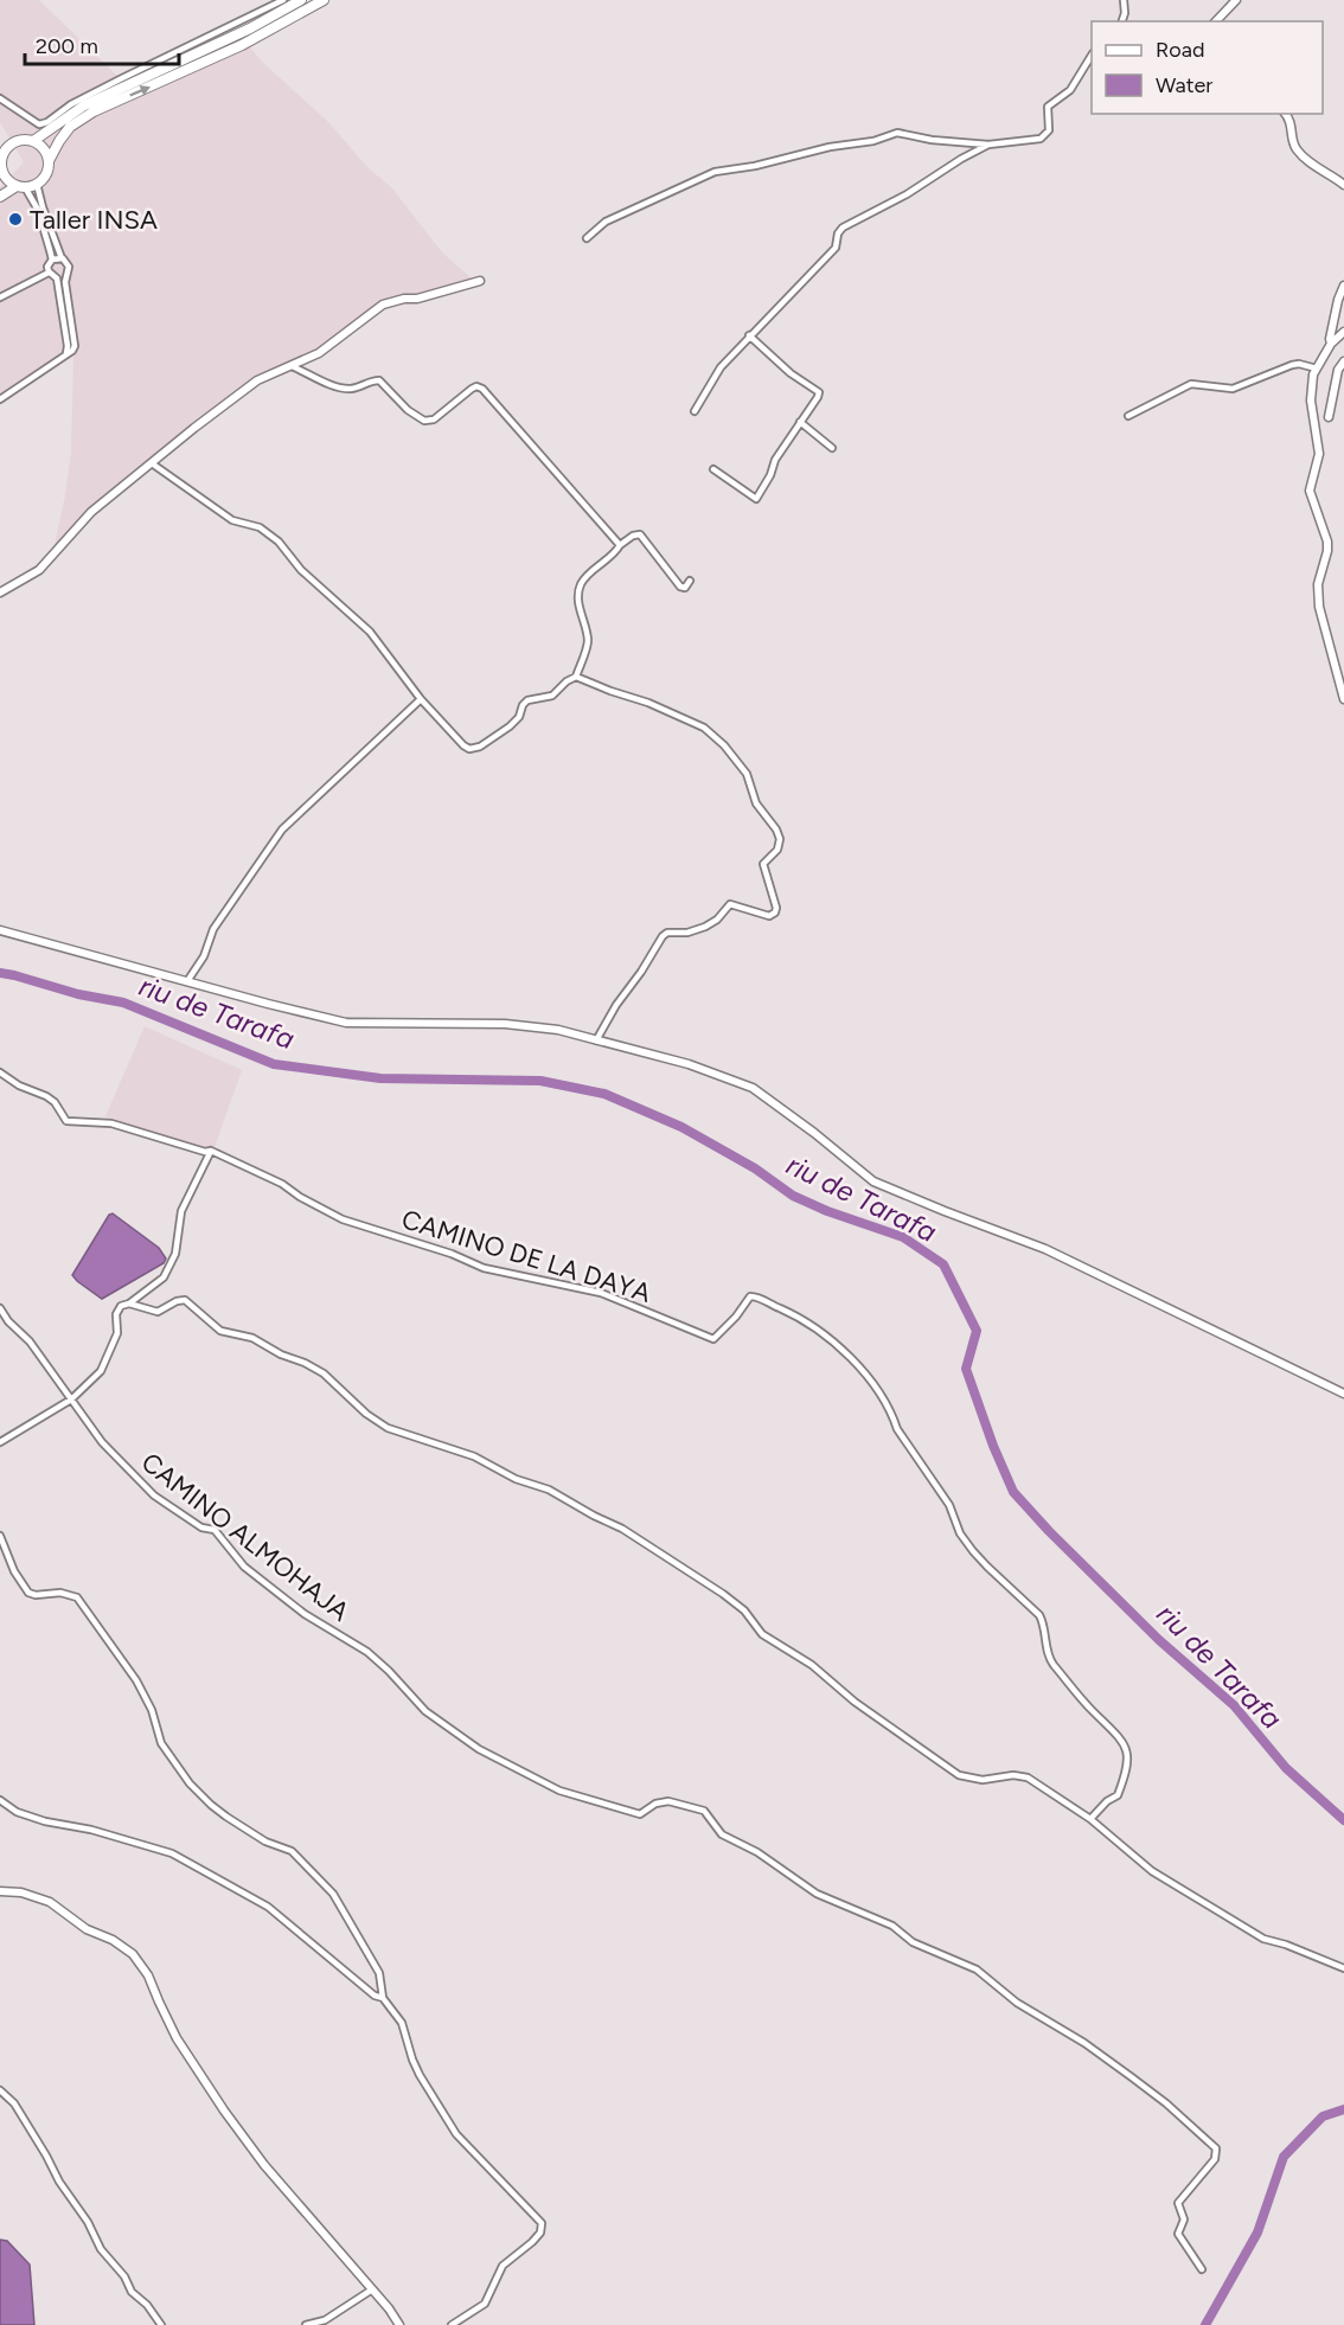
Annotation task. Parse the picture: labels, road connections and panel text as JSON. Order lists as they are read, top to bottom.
{
  "streets": {
    "street": ["CAMINO DE LA DAYA", "CAMINO ALMOHAJA"]
  },
  "water": ["riu de Tarafa"],
  "places": ["Taller INSA"],
  "legend": ["Road", "Water"],
  "scale_bar": "200 m"
}
